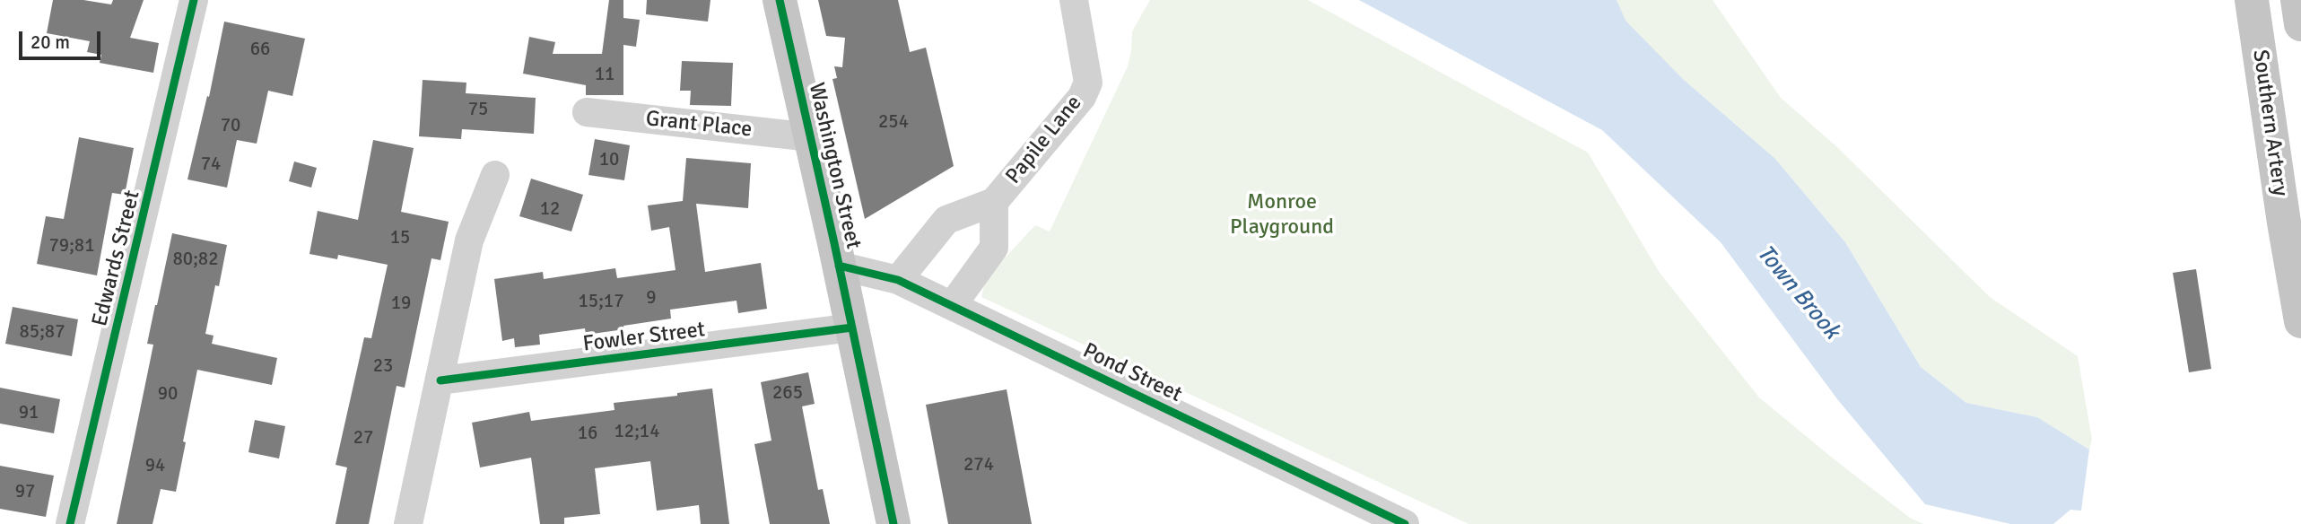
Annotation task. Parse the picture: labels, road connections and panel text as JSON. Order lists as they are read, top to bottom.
{
  "streets": {
    "main road": ["Southern Artery", "Washington Street"],
    "street": [
      "Grant Place",
      "Papile Lane",
      "Edwards Street",
      "Fowler Street",
      "Pond Street"
    ]
  },
  "crossings": [
    ["Grant Place", "Washington Street"],
    ["Papile Lane", "Pond Street"],
    ["Washington Street", "Fowler Street"],
    ["Washington Street", "Pond Street"]
  ],
  "water": ["Town Brook"],
  "parks": ["Monroe Playground"],
  "house_numbers": [
    "66",
    "11",
    "75",
    "254",
    "70",
    "10",
    "74",
    "12",
    "15",
    "79;81",
    "80;82",
    "9",
    "15;17",
    "19",
    "85;87",
    "23",
    "265",
    "90",
    "91",
    "12;14",
    "16",
    "27",
    "274",
    "94",
    "97"
  ],
  "scale_bar": "20 m"
}
